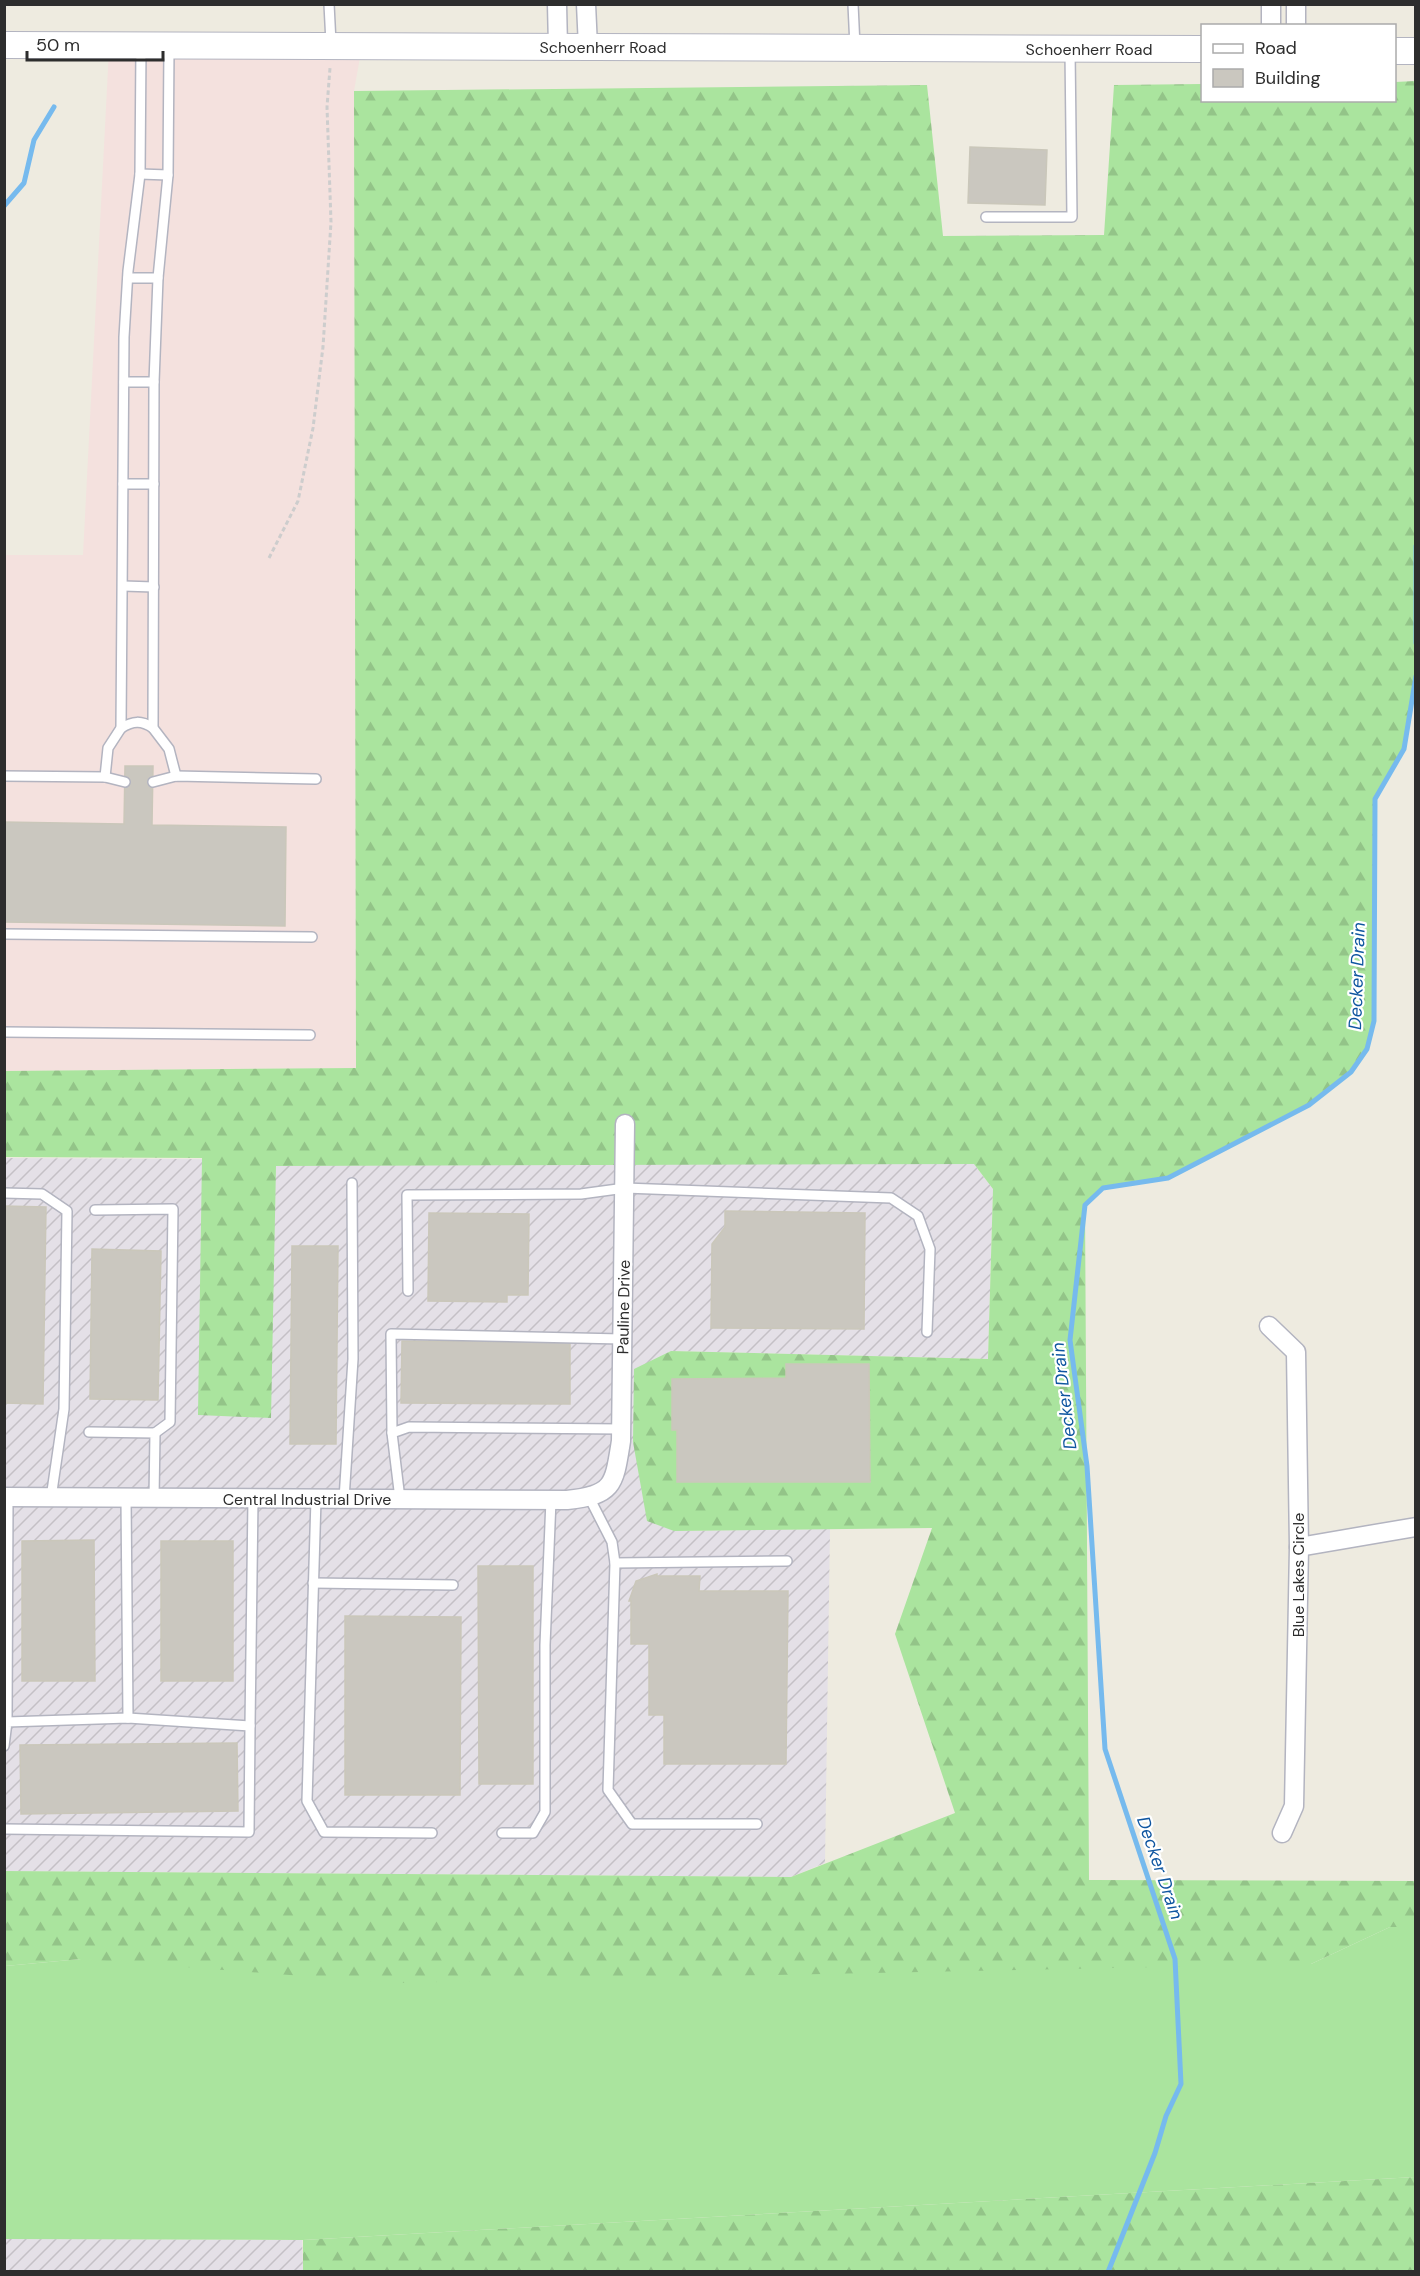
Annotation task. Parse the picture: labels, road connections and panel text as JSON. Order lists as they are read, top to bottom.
{
  "streets": {
    "street": [
      "Schoenherr Road",
      "Pauline Drive",
      "Central Industrial Drive",
      "Blue Lakes Circle"
    ]
  },
  "crossings": [
    ["Pauline Drive", "Central Industrial Drive"]
  ],
  "water": ["Decker Drain"],
  "legend": ["Road", "Building"],
  "scale_bar": "50 m"
}
